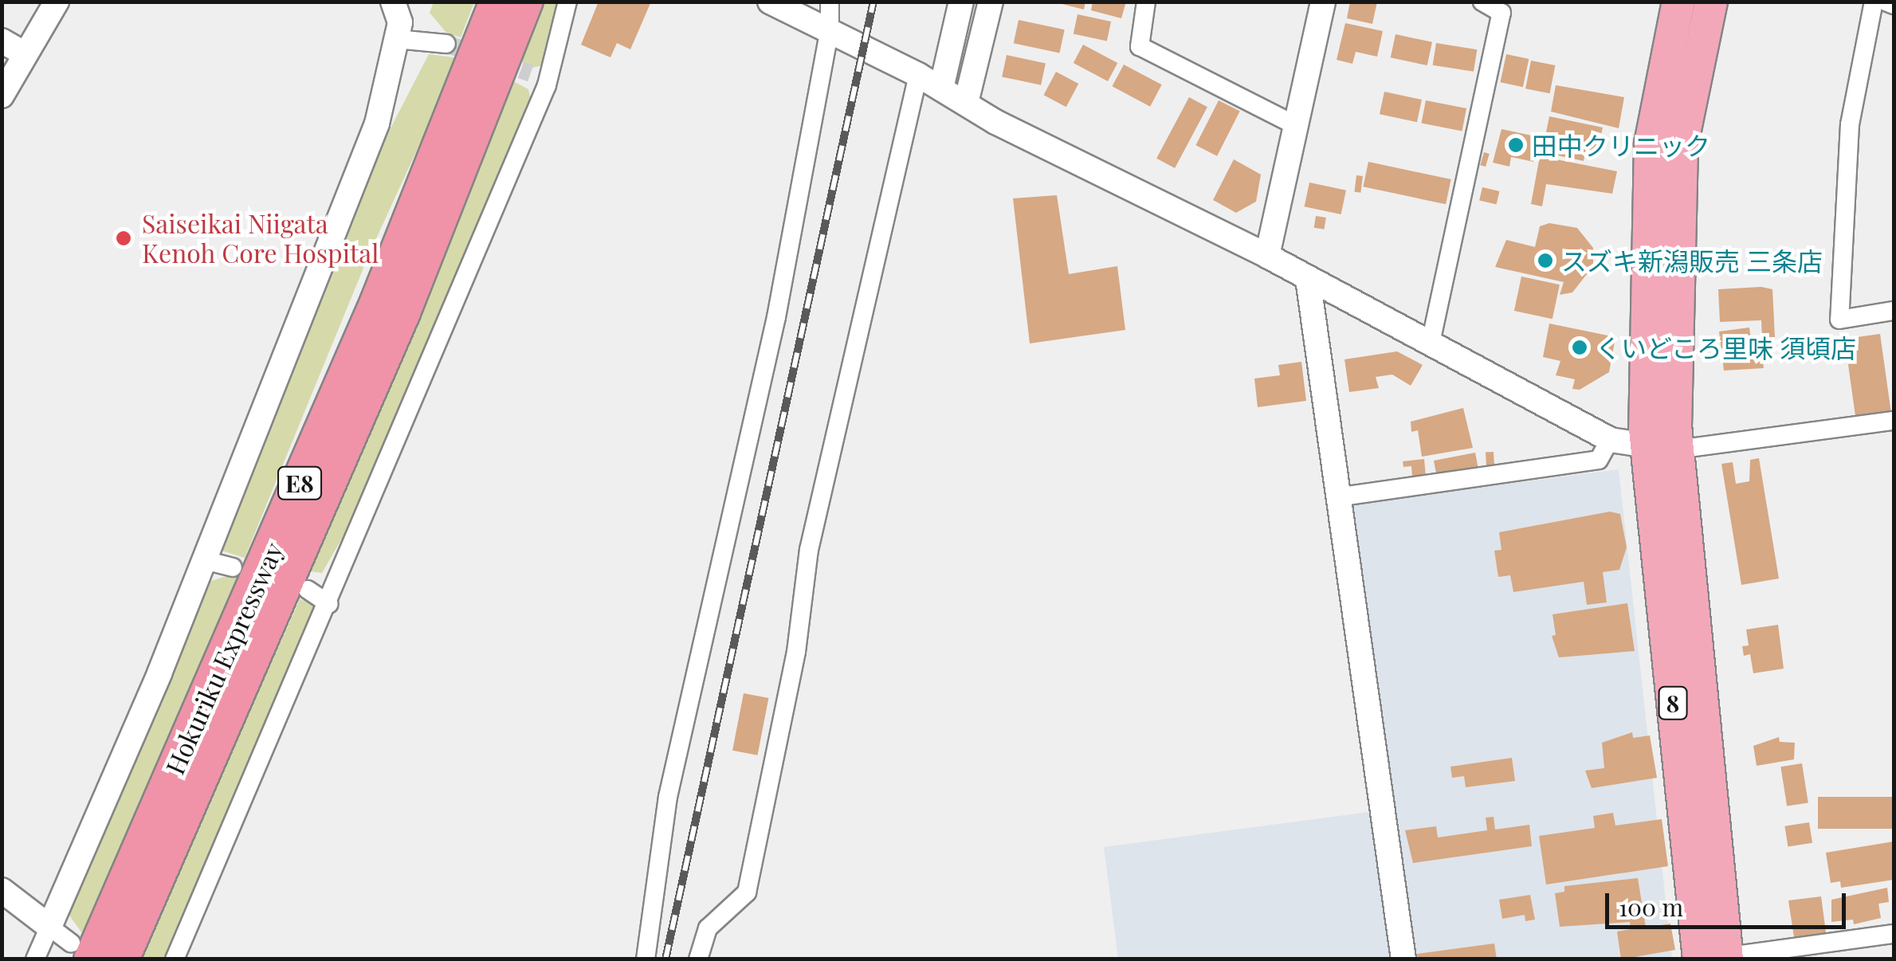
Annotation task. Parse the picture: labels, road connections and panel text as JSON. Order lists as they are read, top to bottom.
{
  "streets": {
    "highway": ["E8", "Hokuriku Expressway", "8"]
  },
  "places": [
    "田中クリニック",
    "Saiseikai Niigata Kenoh Core Hospital",
    "スズキ新潟販売 三条店",
    "くいどころ里味 須頃店"
  ],
  "scale_bar": "100 m"
}
